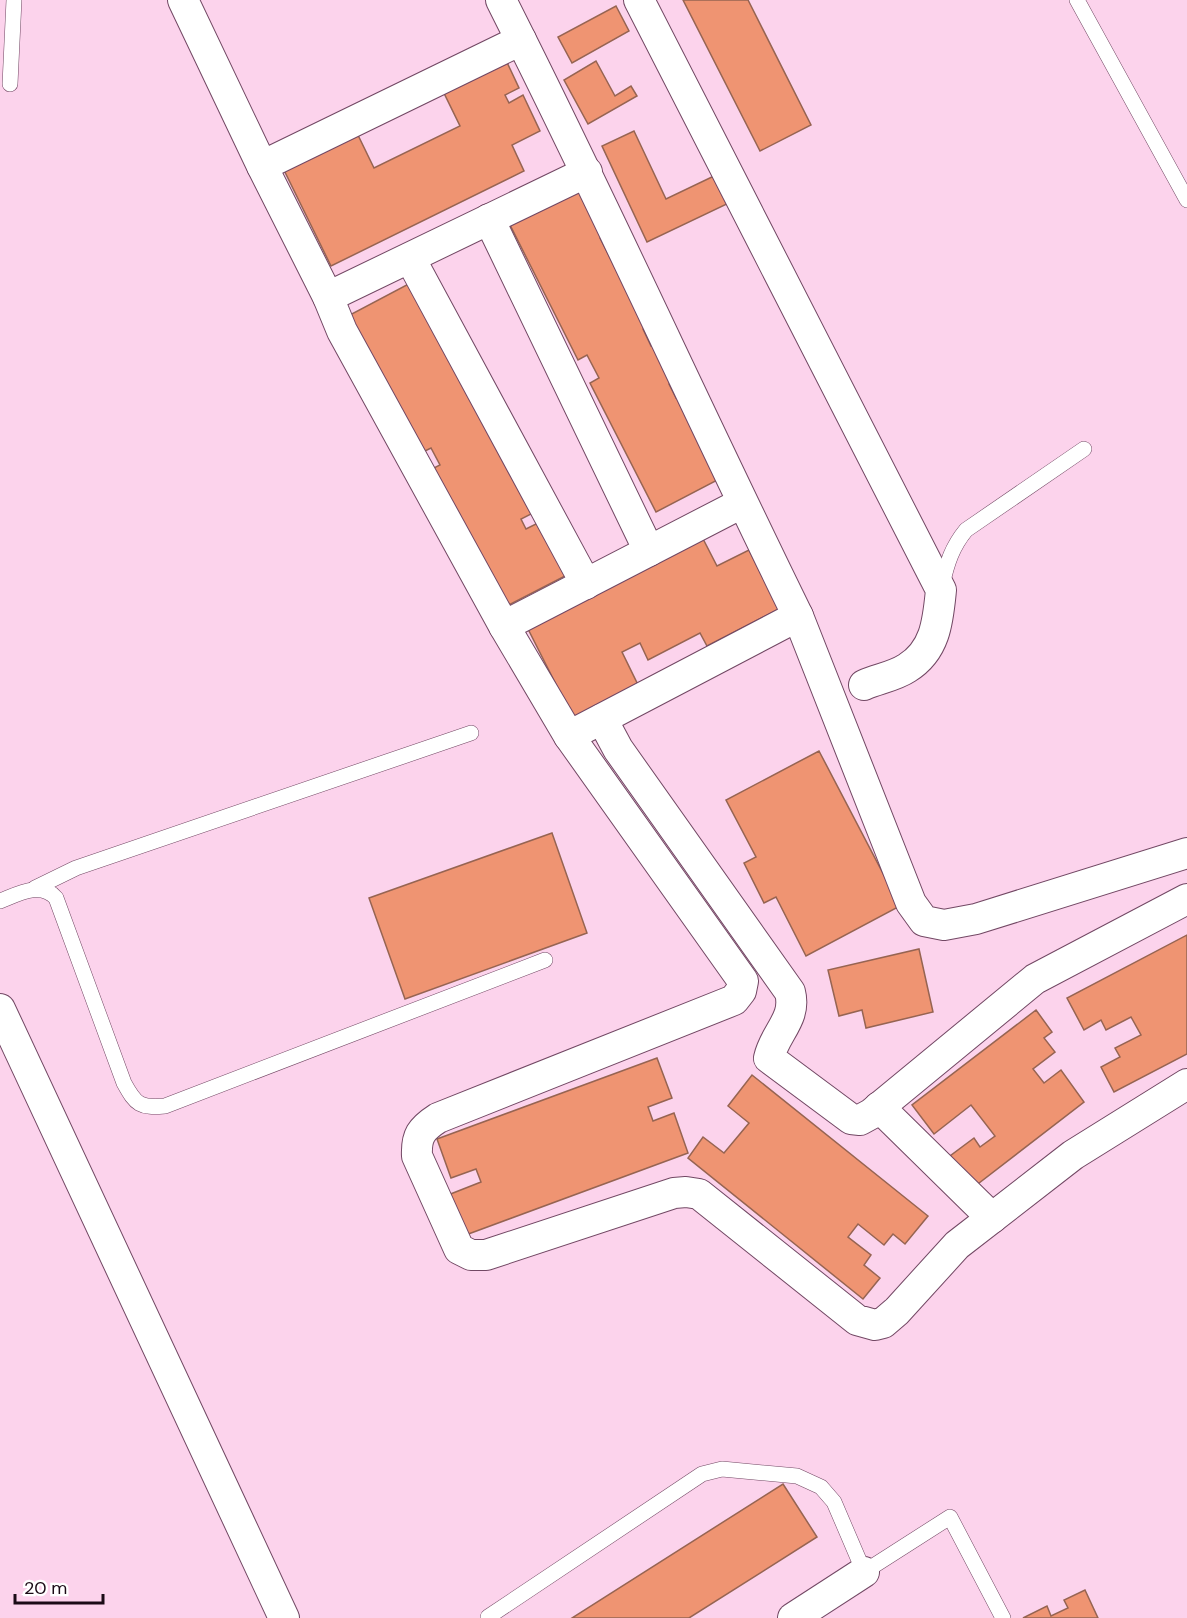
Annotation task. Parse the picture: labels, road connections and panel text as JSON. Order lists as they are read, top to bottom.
{
  "scale_bar": "20 m"
}
